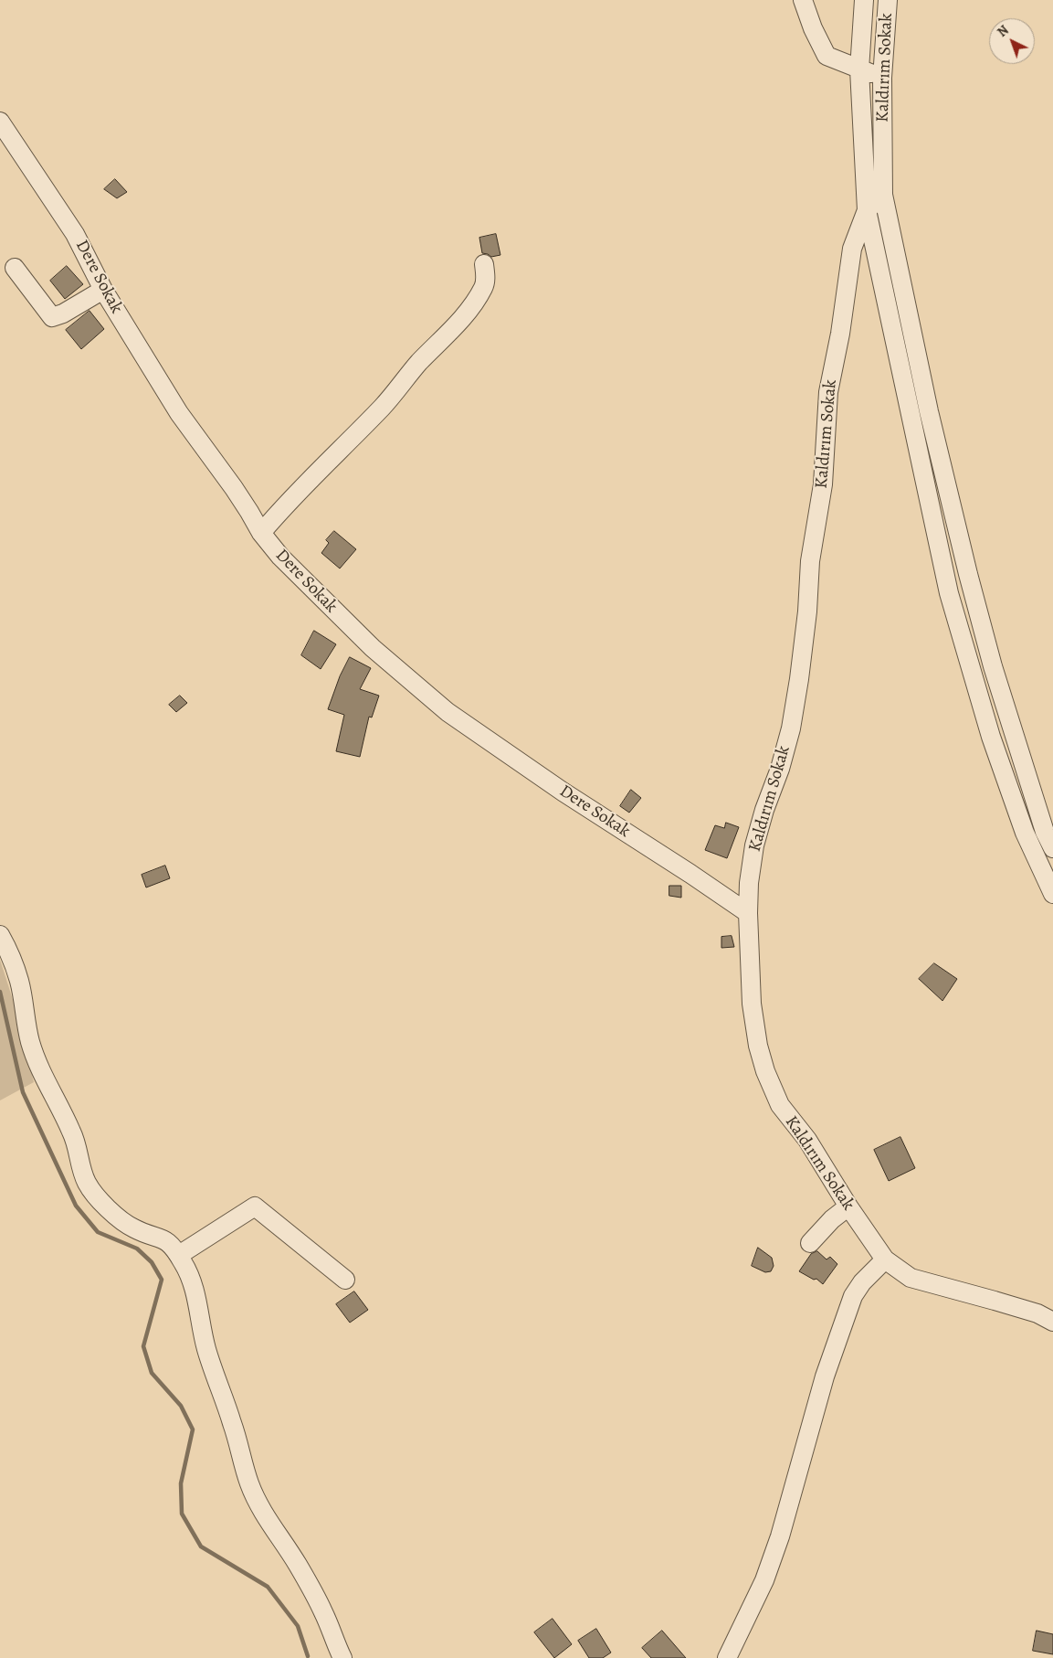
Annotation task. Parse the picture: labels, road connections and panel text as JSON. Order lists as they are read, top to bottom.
{
  "streets": {
    "street": ["Kaldırım Sokak", "Dere Sokak"]
  },
  "crossings": [
    ["Kaldırım Sokak", "Dere Sokak"]
  ],
  "north": "top left"
}
